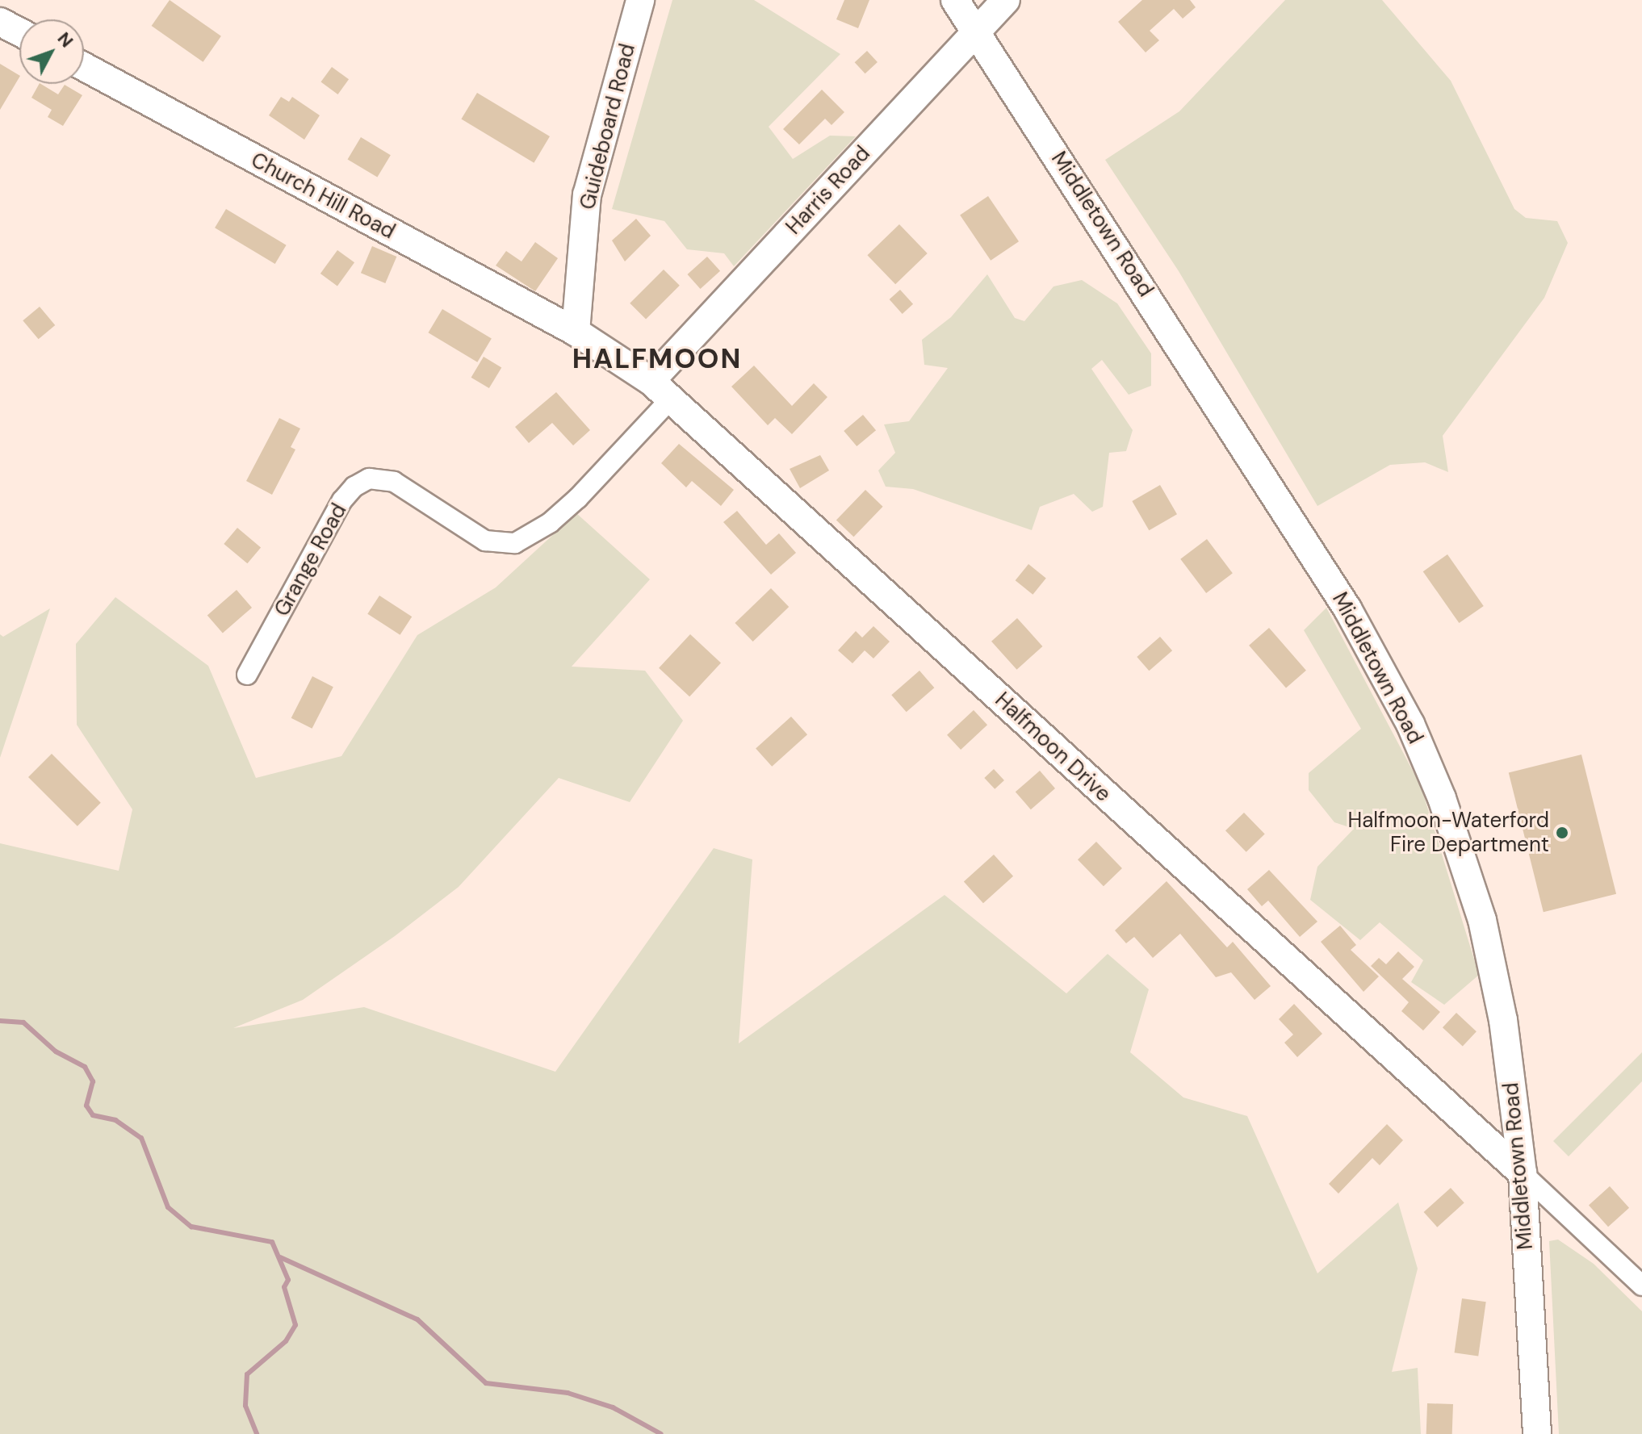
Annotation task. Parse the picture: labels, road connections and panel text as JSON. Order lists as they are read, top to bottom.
{
  "streets": {
    "street": [
      "Guideboard Road",
      "Harris Road",
      "Church Hill Road",
      "Middletown Road",
      "Grange Road",
      "Halfmoon Drive"
    ]
  },
  "crossings": [
    ["Guideboard Road", "Church Hill Road"],
    ["Guideboard Road", "Halfmoon Drive"],
    ["Harris Road", "Middletown Road"],
    ["Harris Road", "Grange Road"],
    ["Harris Road", "Halfmoon Drive"],
    ["Church Hill Road", "Halfmoon Drive"],
    ["Middletown Road", "Halfmoon Drive"],
    ["Grange Road", "Halfmoon Drive"]
  ],
  "districts": ["HALFMOON"],
  "places": ["Halfmoon-Waterford Fire Department"],
  "north": "top right"
}
